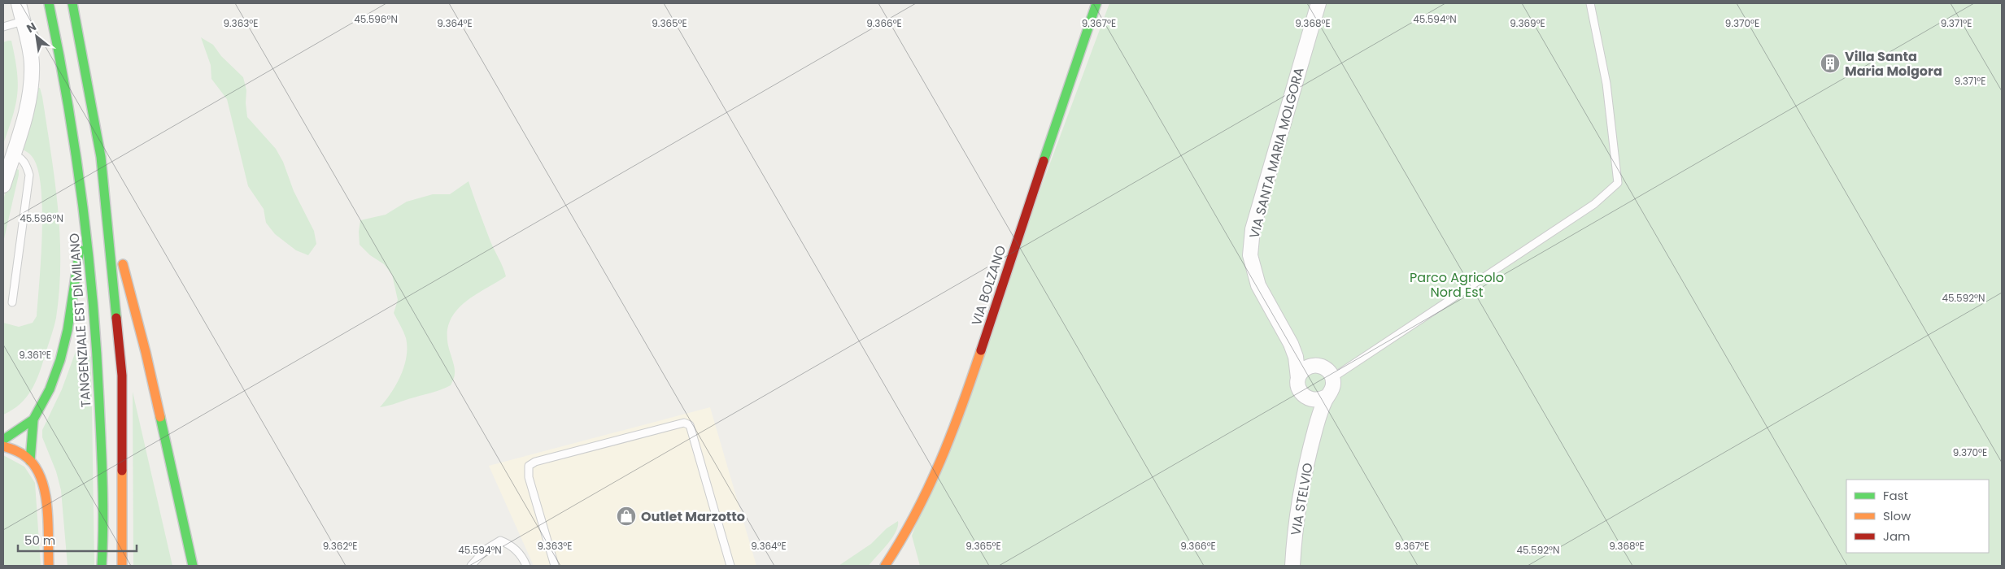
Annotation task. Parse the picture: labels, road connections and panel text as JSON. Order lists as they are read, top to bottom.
{
  "streets": {
    "main road": ["VIA BOLZANO", "TANGENZIALE EST DI MILANO"],
    "street": ["VIA SANTA MARIA MOLGORA", "VIA STELVIO"]
  },
  "parks": ["Parco Agricolo Nord Est"],
  "places": {
    "building": ["Villa Santa Maria Molgora"],
    "shop": ["Outlet Marzotto"]
  },
  "legend": ["Fast", "Slow", "Jam"],
  "scale_bar": "50 m",
  "north": "top left",
  "coordinates": [
    "45.596°N",
    "45.594°N",
    "9.363°E",
    "9.364°E",
    "9.365°E",
    "9.366°E",
    "9.367°E",
    "9.368°E",
    "9.369°E",
    "9.370°E",
    "9.371°E",
    "45.592°N",
    "9.361°E",
    "9.362°E"
  ]
}
